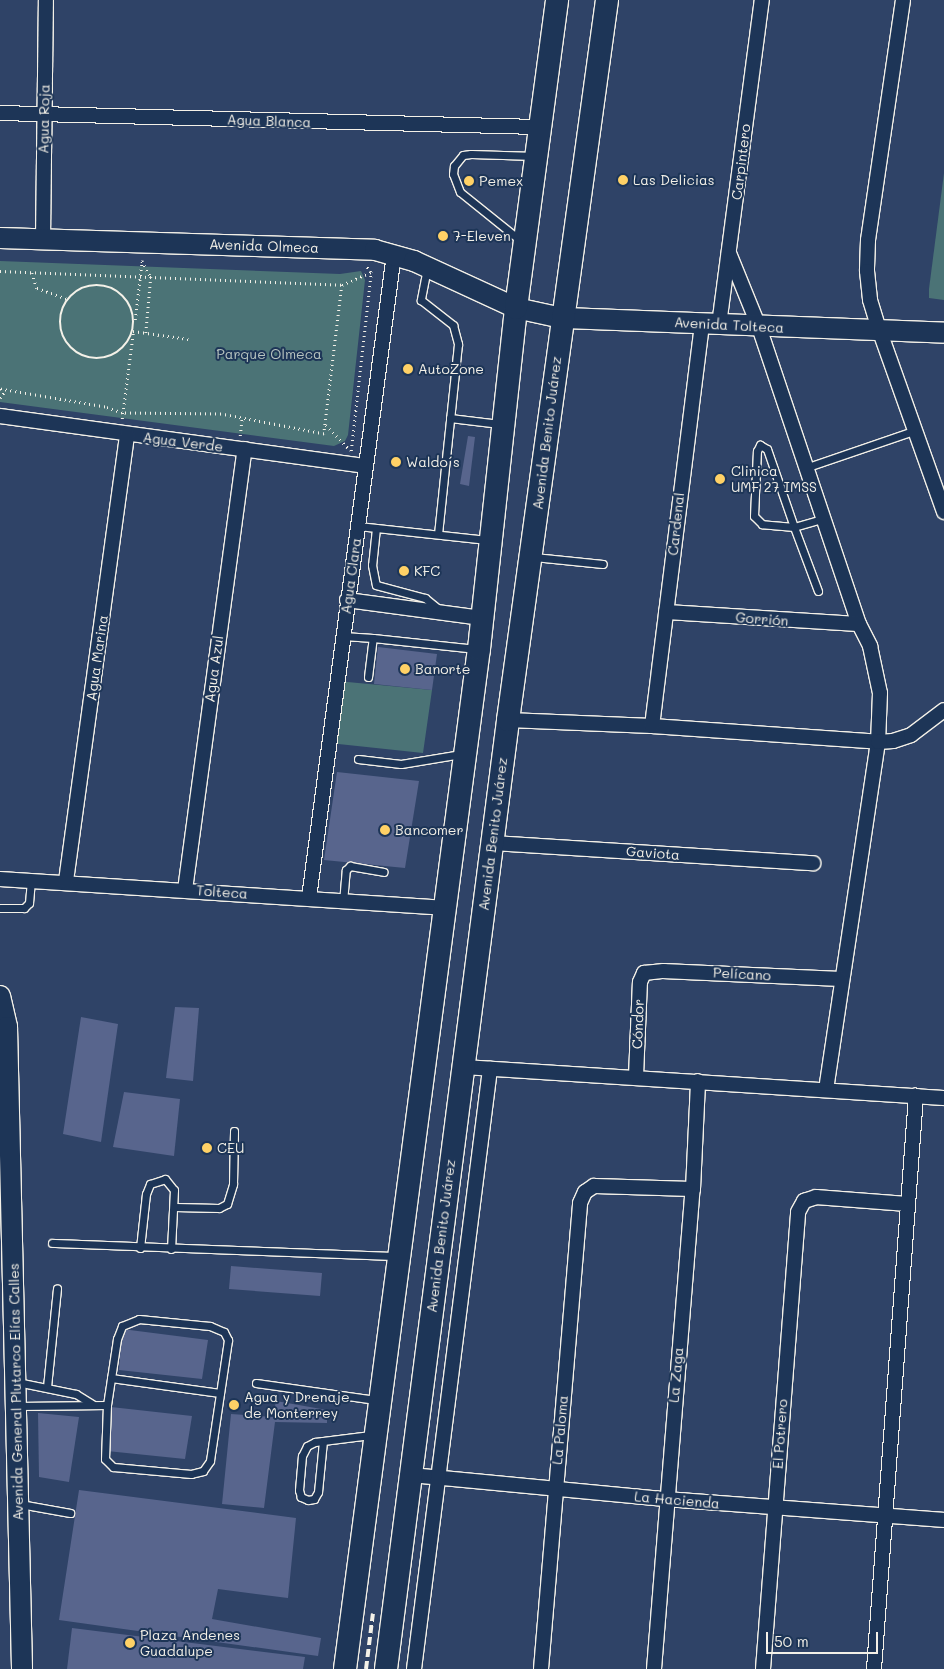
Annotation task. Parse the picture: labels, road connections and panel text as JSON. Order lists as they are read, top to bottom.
{
  "streets": {
    "main road": ["Avenida Benito Juárez"],
    "street": [
      "Agua Roja",
      "Agua Blanca",
      "Carpintero",
      "Avenida Olmeca",
      "Avenida Tolteca",
      "Agua Verde",
      "Cardenal",
      "Agua Clara",
      "Gorrión",
      "Agua Marina",
      "Agua Azul",
      "Gaviota",
      "Tolteca",
      "Pelícano",
      "Cóndor",
      "La Zaga",
      "Avenida General Plutarco Elías Calles",
      "La Paloma",
      "El Potrero",
      "La Hacienda"
    ]
  },
  "crossings": [
    ["Agua Roja", "Agua Blanca"],
    ["Agua Roja", "Avenida Olmeca"],
    ["Carpintero", "Avenida Tolteca"],
    ["Carpintero", "Cardenal"],
    ["Avenida Olmeca", "Avenida Tolteca"],
    ["Avenida Olmeca", "Agua Clara"],
    ["Avenida Tolteca", "Avenida Benito Juárez"],
    ["Avenida Tolteca", "Cardenal"],
    ["Avenida Benito Juárez", "Gaviota"],
    ["Avenida Benito Juárez", "La Hacienda"],
    ["Agua Verde", "Agua Clara"],
    ["Agua Verde", "Agua Marina"],
    ["Agua Verde", "Agua Azul"],
    ["Cardenal", "Gorrión"],
    ["Agua Clara", "Tolteca"],
    ["Agua Marina", "Tolteca"],
    ["Agua Azul", "Tolteca"],
    ["Pelícano", "Cóndor"],
    ["La Zaga", "La Paloma"],
    ["La Zaga", "La Hacienda"],
    ["La Paloma", "La Hacienda"],
    ["El Potrero", "La Hacienda"]
  ],
  "parks": ["Parque Olmeca"],
  "places": [
    "Las Delicias",
    "Pemex",
    "7-Eleven",
    "AutoZone",
    "Waldo´s",
    "Clinica UMF 27 IMSS",
    "KFC",
    "Banorte",
    "Bancomer",
    "CEU",
    "Agua y Drenaje de Monterrey",
    "Plaza Andenes Guadalupe"
  ],
  "scale_bar": "50 m"
}
